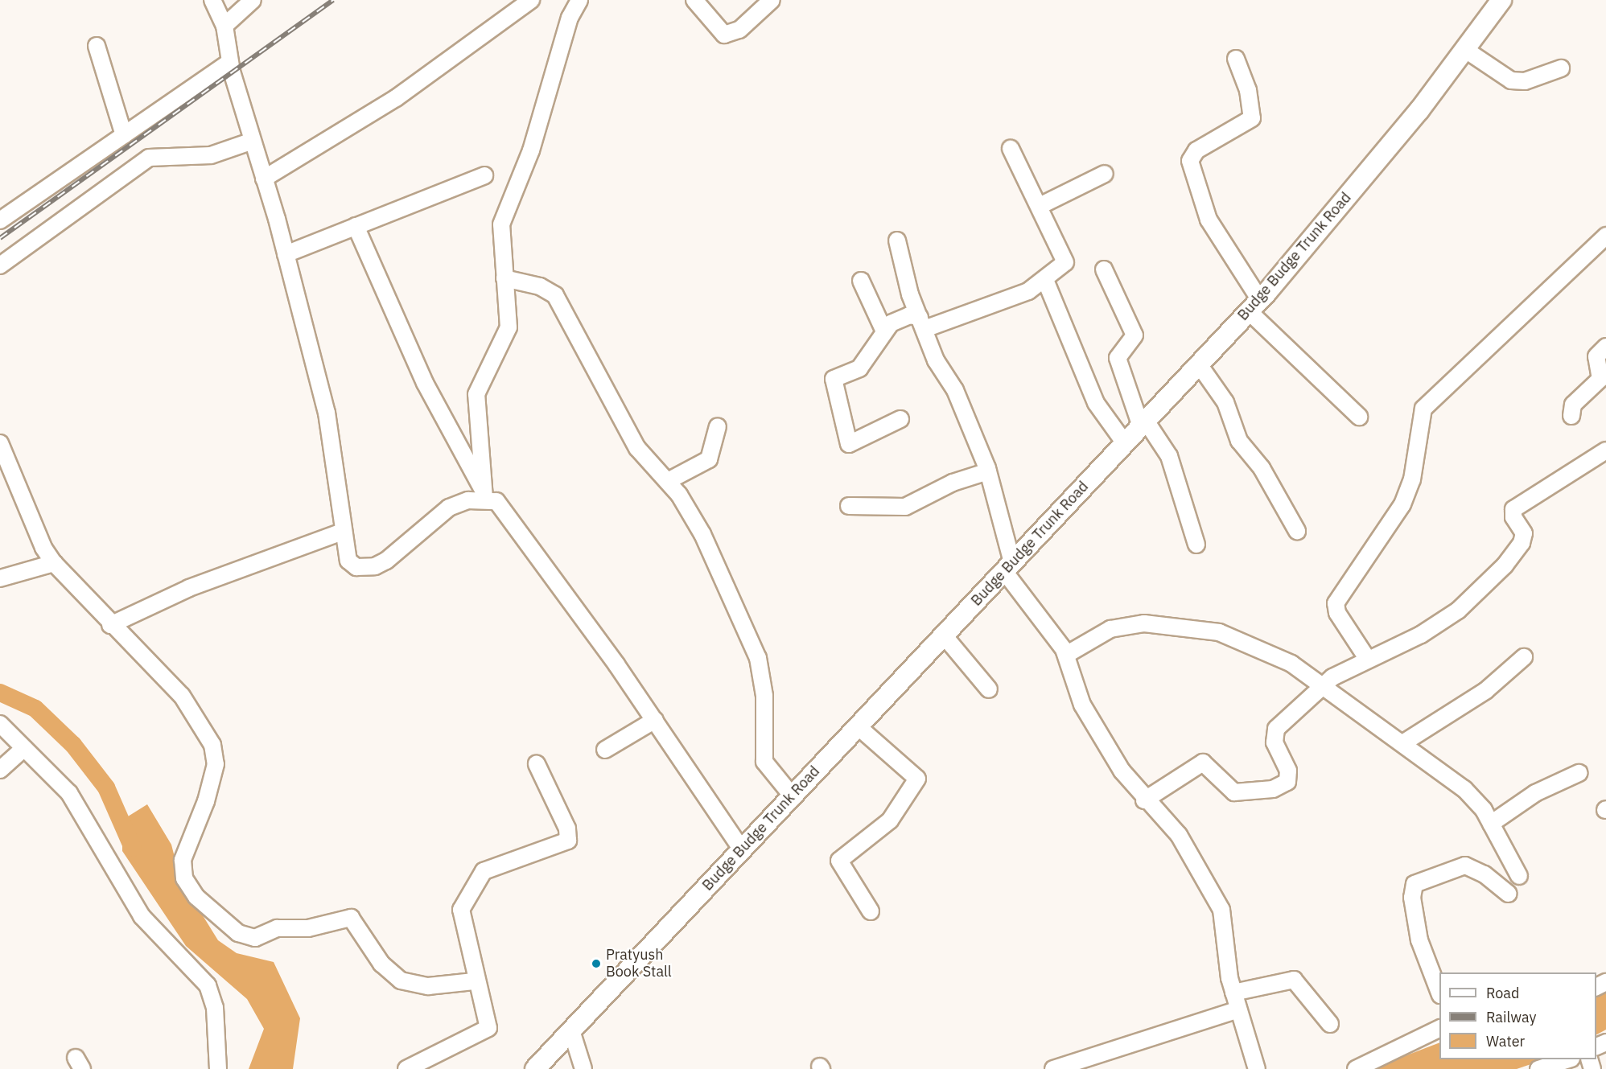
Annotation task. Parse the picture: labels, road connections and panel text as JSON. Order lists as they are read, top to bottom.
{
  "streets": {
    "main road": ["Budge Budge Trunk Road"]
  },
  "places": ["Pratyush Book Stall"],
  "legend": ["Road", "Railway", "Water"]
}
